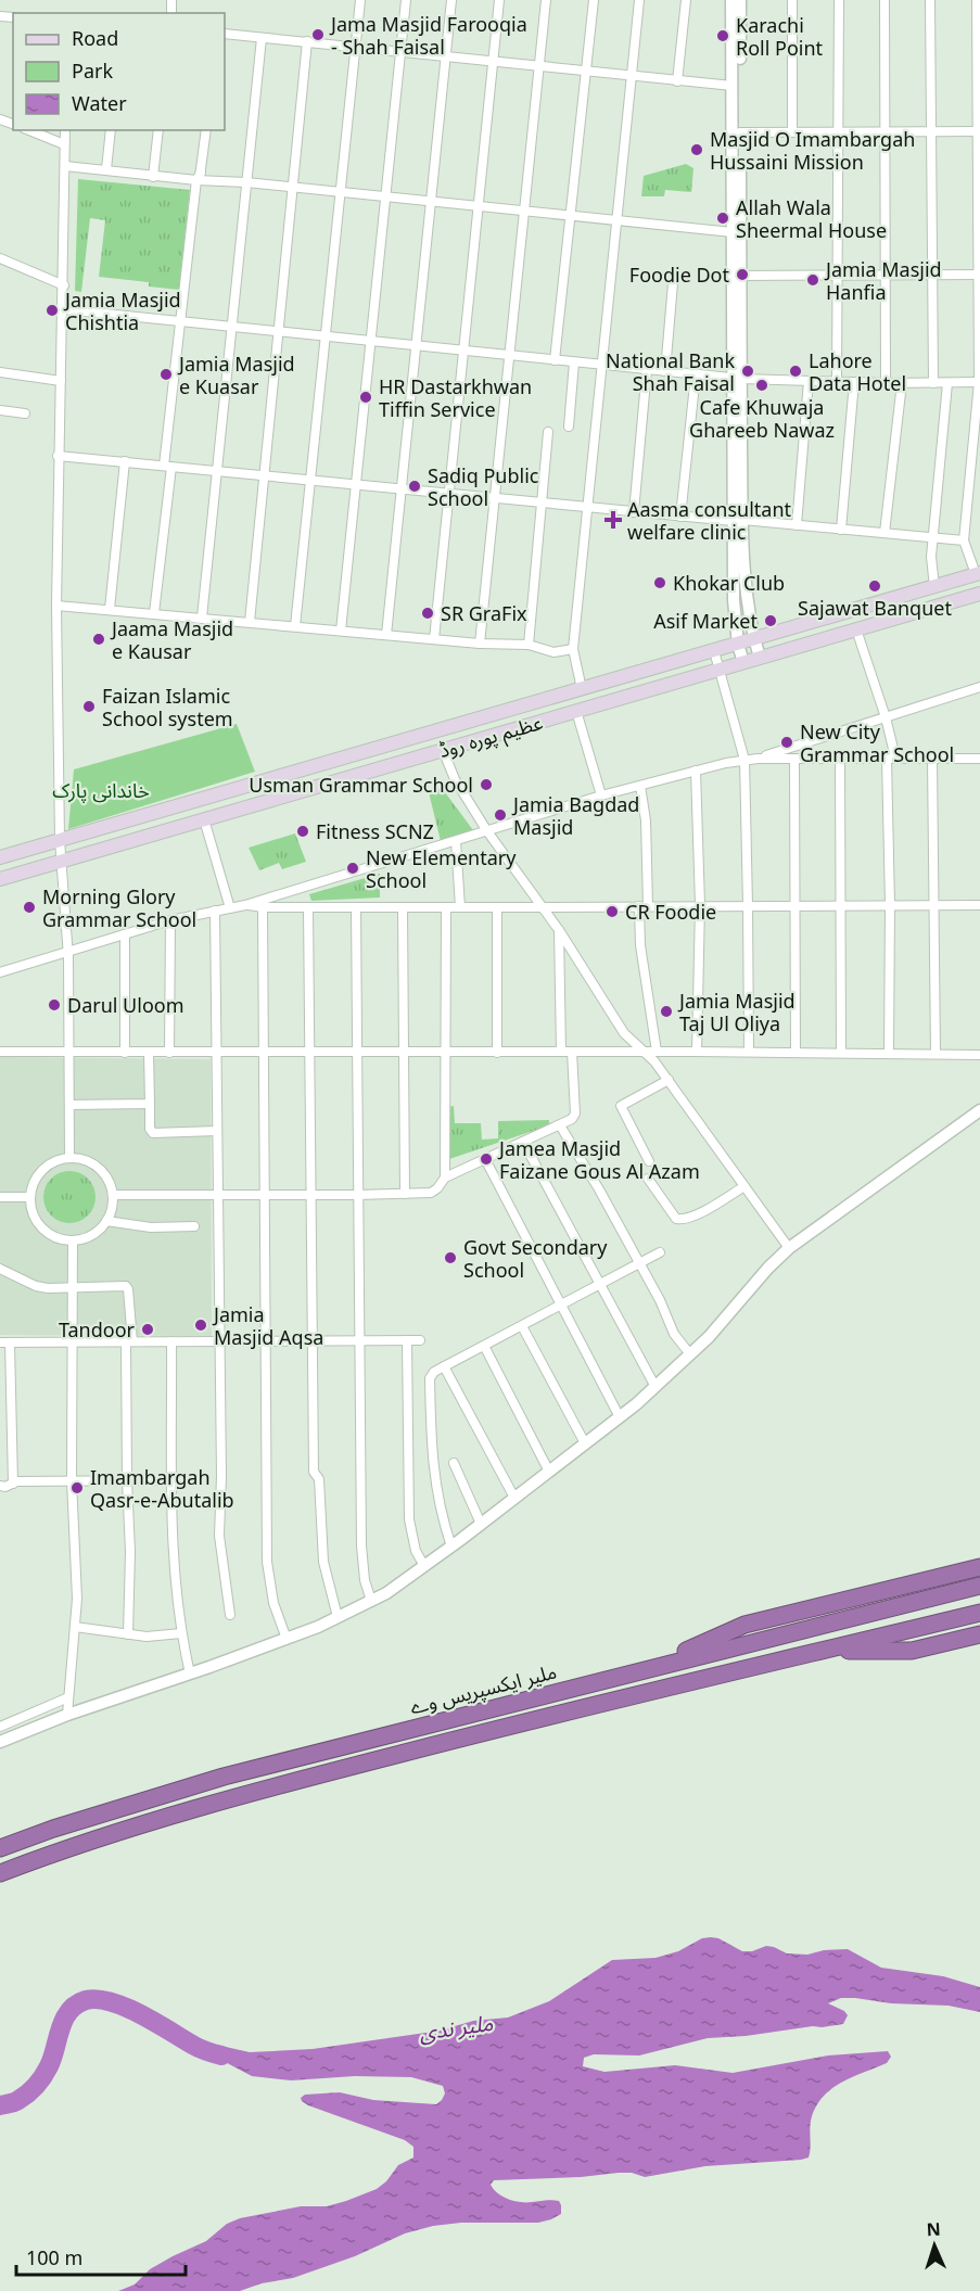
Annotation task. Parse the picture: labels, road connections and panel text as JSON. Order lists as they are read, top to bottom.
{
  "streets": {
    "highway": ["ملیر ایکسپریس وے"],
    "main road": ["عظیم پورہ روڈ"]
  },
  "water": ["ملیر ندی"],
  "parks": ["خاندانی پارک"],
  "places": {
    "other": [
      "Jama Masjid Farooqia - Shah Faisal",
      "Karachi Roll Point",
      "Masjid O Imambargah Hussaini Mission",
      "Allah Wala Sheermal House",
      "Foodie Dot",
      "Jamia Masjid Hanfia",
      "Jamia Masjid Chishtia",
      "National Bank Shah Faisal",
      "Lahore Data Hotel",
      "Jamia Masjid e Kuasar",
      "Cafe Khuwaja Ghareeb Nawaz",
      "HR Dastarkhwan Tiffin Service",
      "Sadiq Public School",
      "Khokar Club",
      "Sajawat Banquet",
      "SR GraFix",
      "Asif Market",
      "Jaama Masjid e Kausar",
      "Faizan Islamic School system",
      "New City Grammar School",
      "Usman Grammar School",
      "Jamia Bagdad Masjid",
      "Fitness SCNZ",
      "New Elementary School",
      "Morning Glory Grammar School",
      "CR Foodie",
      "Darul Uloom",
      "Jamia Masjid Taj Ul Oliya",
      "Jamea Masjid Faizane Gous Al Azam",
      "Govt Secondary School",
      "Jamia Masjid Aqsa",
      "Tandoor",
      "Imambargah Qasr-e-Abutalib"
    ],
    "health": ["Aasma consultant welfare clinic"]
  },
  "legend": ["Road", "Park", "Water"],
  "scale_bar": "100 m",
  "north": "top"
}
